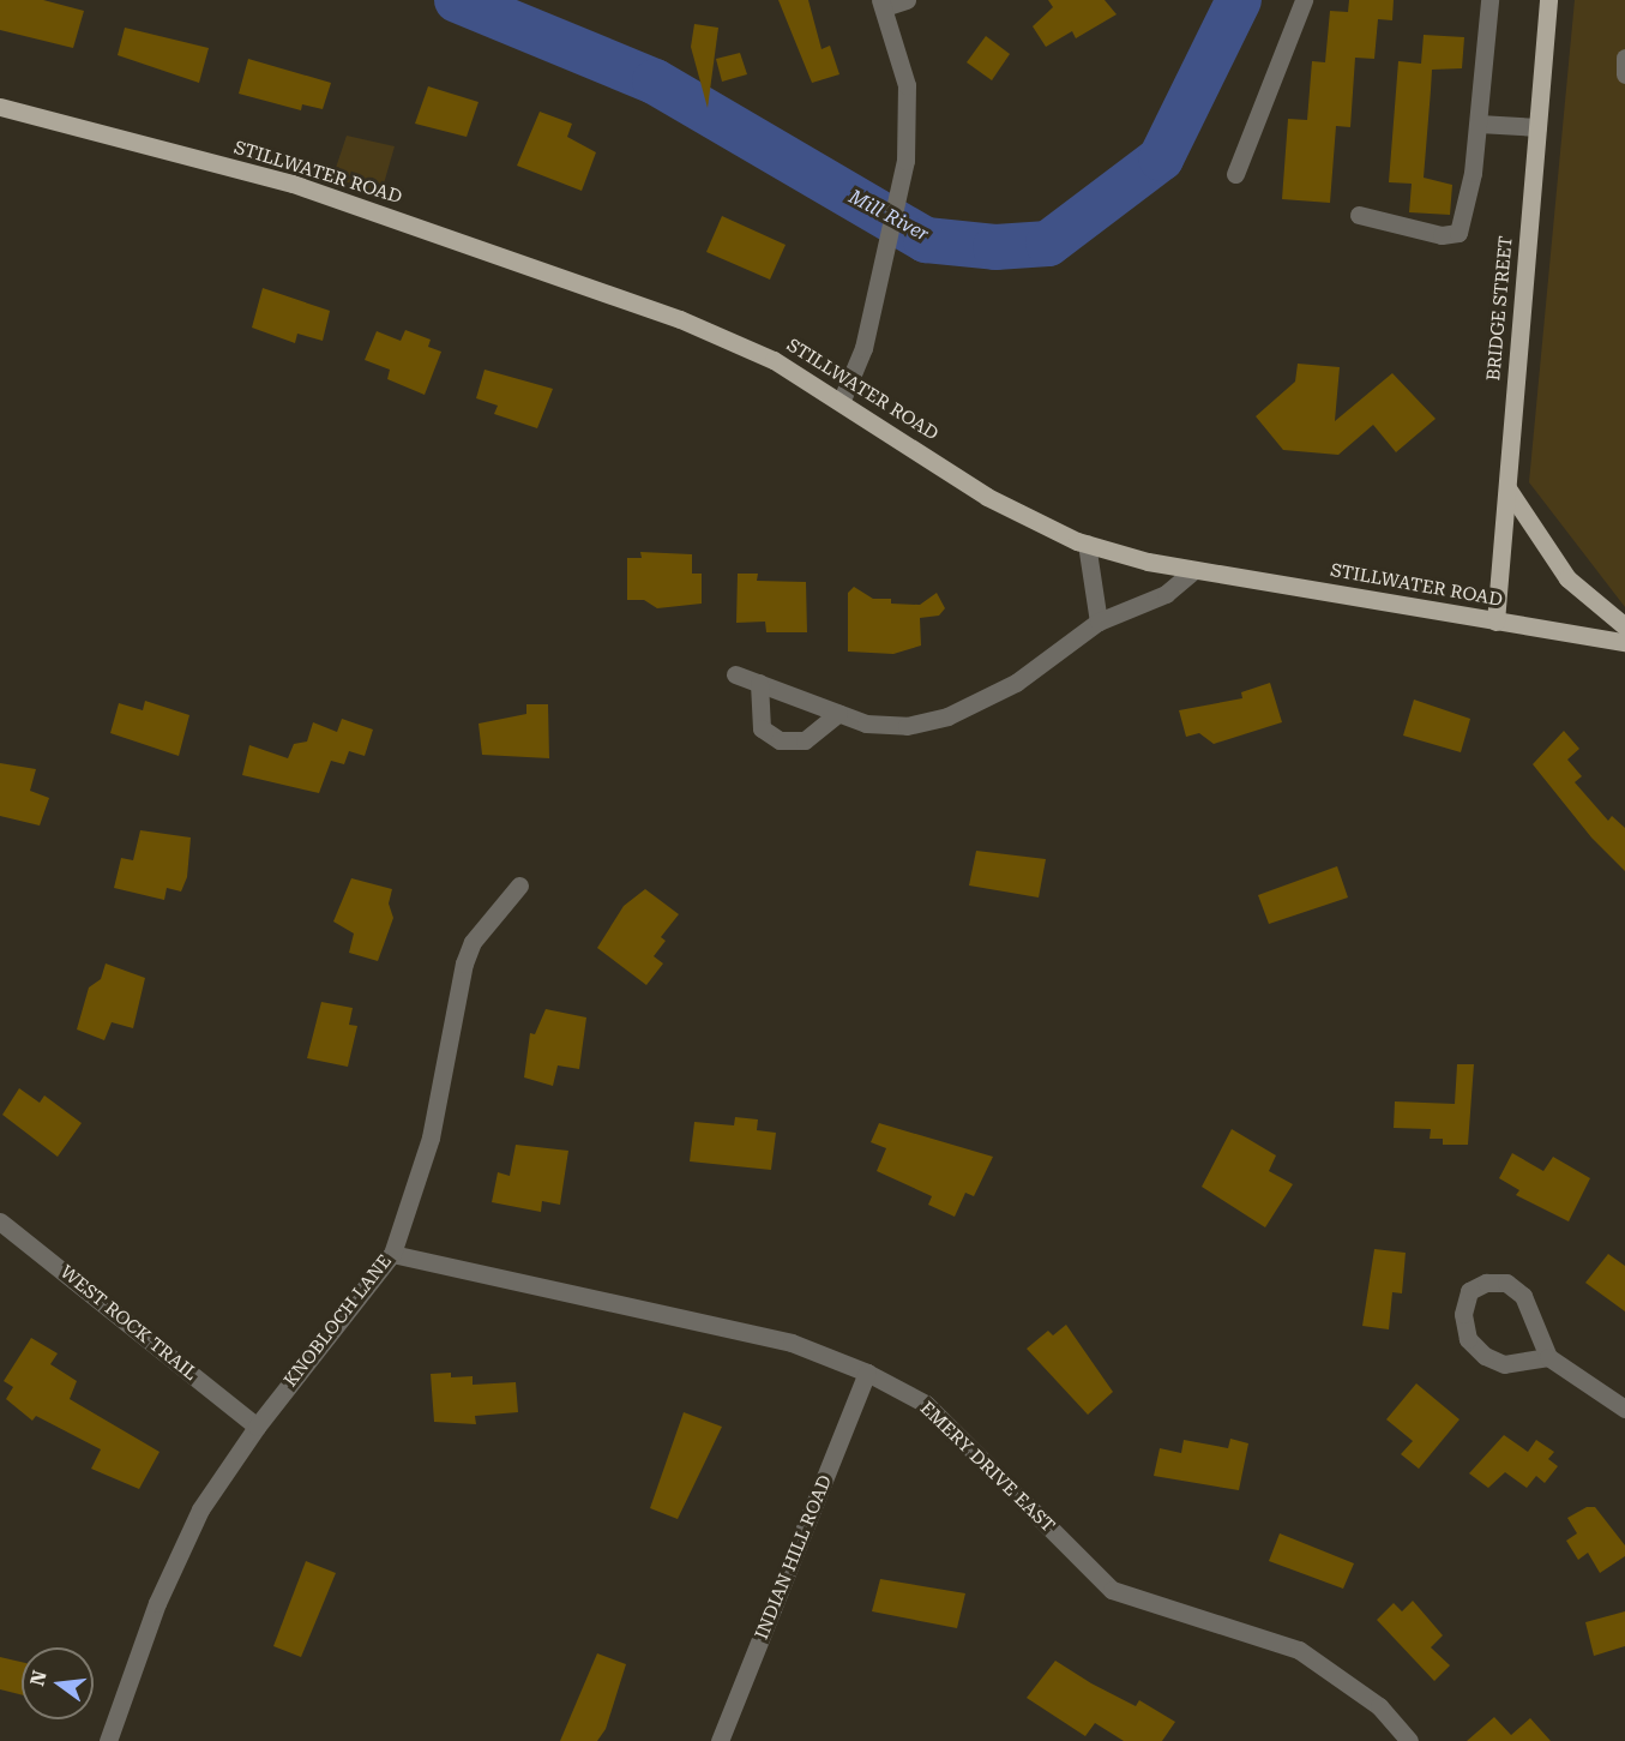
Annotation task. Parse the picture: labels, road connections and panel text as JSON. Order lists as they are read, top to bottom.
{
  "streets": {
    "main road": ["STILLWATER ROAD", "BRIDGE STREET"],
    "street": [
      "KNOBLOCH LANE",
      "WEST ROCK TRAIL",
      "EMERY DRIVE EAST",
      "INDIAN HILL ROAD"
    ]
  },
  "crossings": [
    ["STILLWATER ROAD", "BRIDGE STREET"],
    ["KNOBLOCH LANE", "WEST ROCK TRAIL"],
    ["KNOBLOCH LANE", "EMERY DRIVE EAST"],
    ["EMERY DRIVE EAST", "INDIAN HILL ROAD"]
  ],
  "water": ["Mill River"],
  "north": "left"
}
